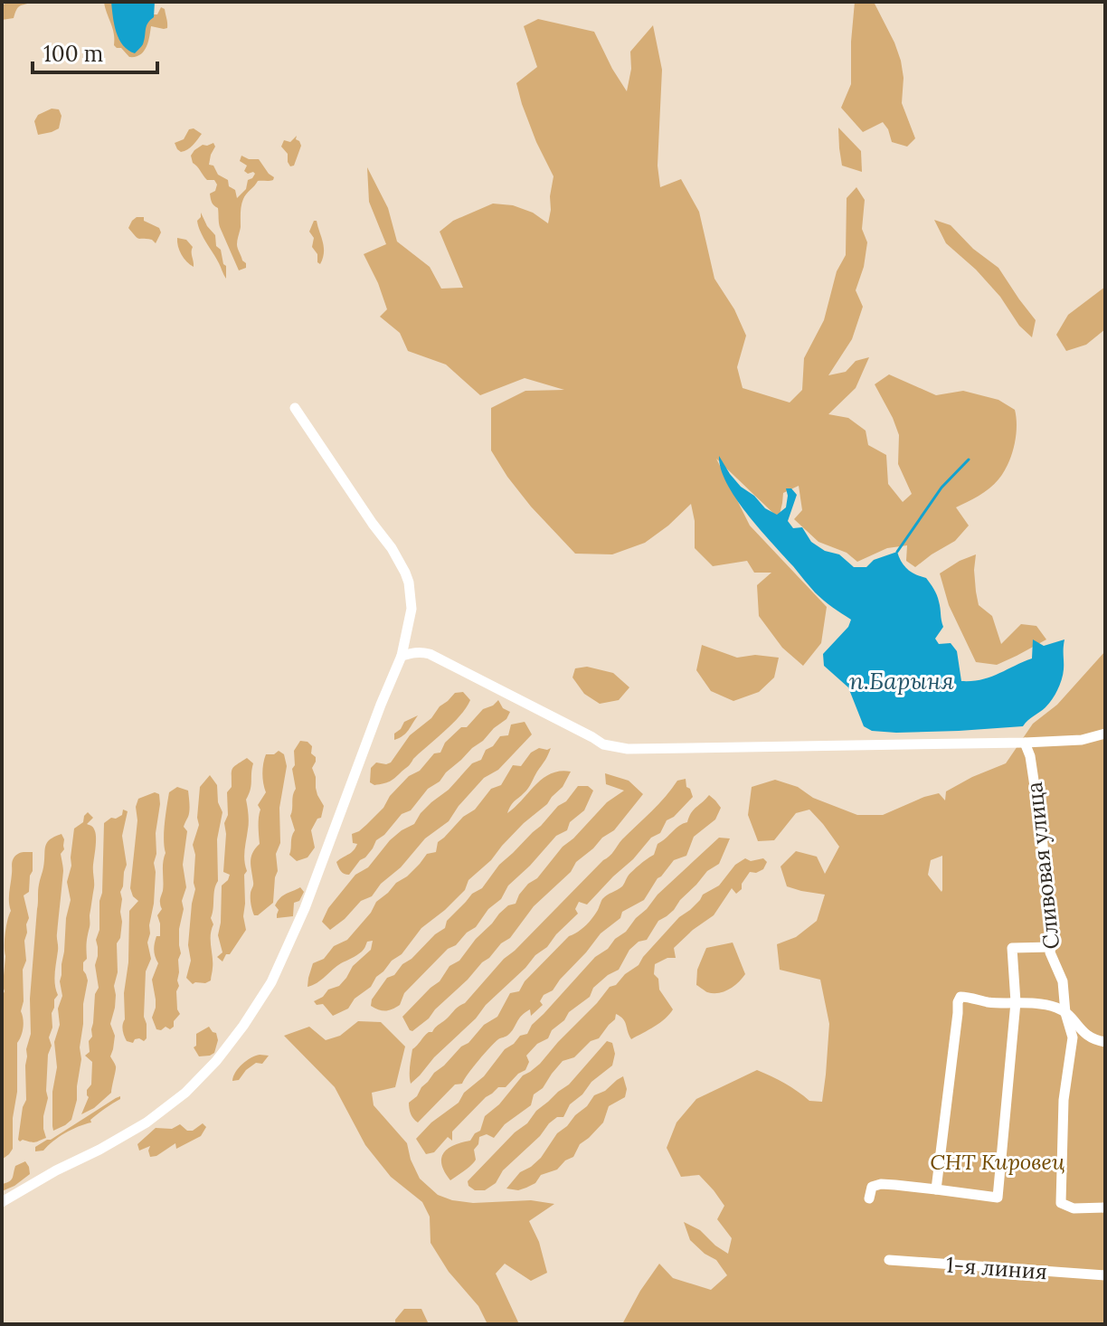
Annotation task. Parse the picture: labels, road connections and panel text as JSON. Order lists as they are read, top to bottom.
{
  "streets": {
    "street": ["Сливовая улица", "1-я линия"]
  },
  "water": ["п.Барыня"],
  "parks": ["СНТ Кировец"],
  "scale_bar": "100 m"
}
